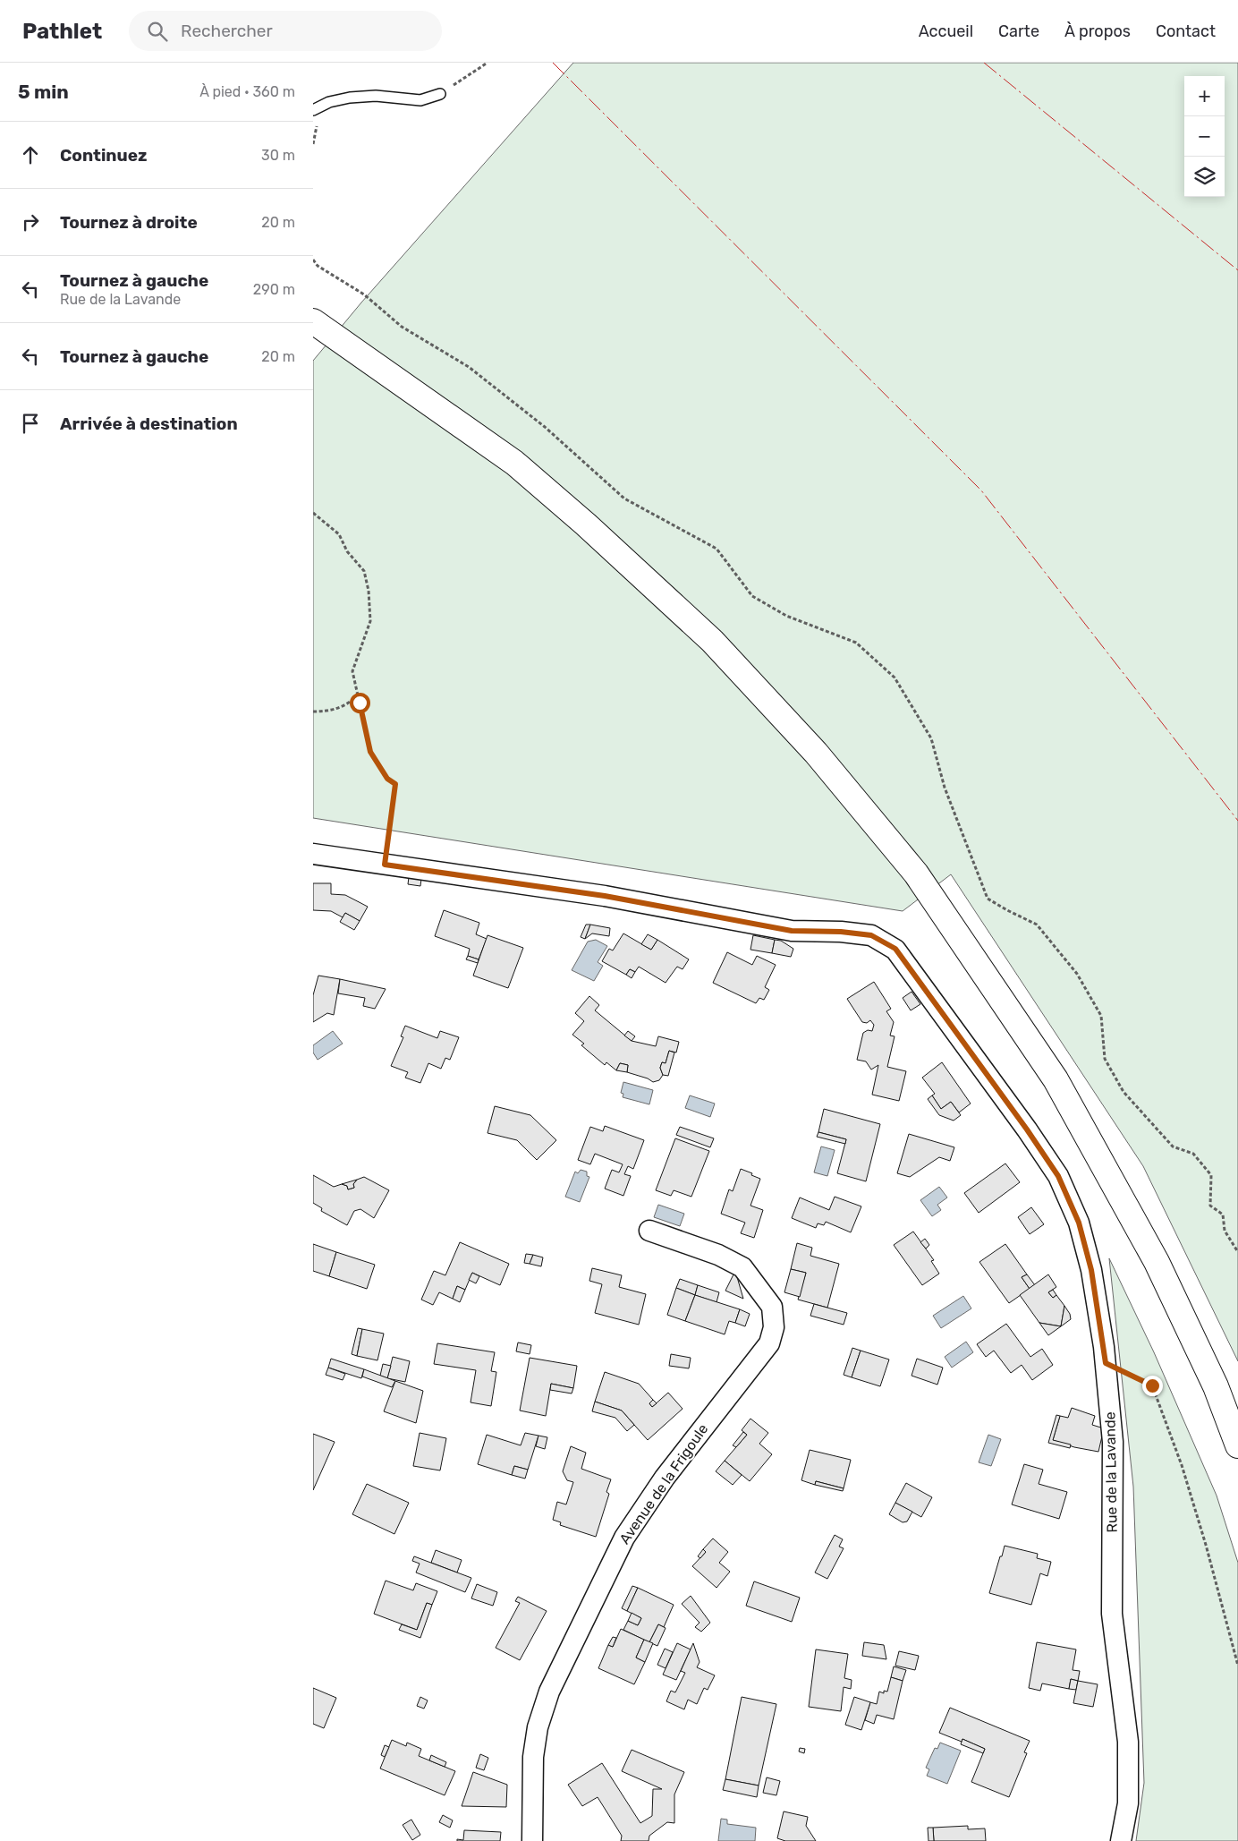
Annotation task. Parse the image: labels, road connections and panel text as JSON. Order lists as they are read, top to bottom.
{
  "streets": {
    "street": ["Rue de la Lavande", "Avenue de la Frigoule"]
  },
  "page": {
    "header": "Pathlet",
    "search": "Rechercher",
    "nav": [
      "Accueil",
      "Carte",
      "À propos",
      "Contact"
    ],
    "heading": ["5 min", "À pied · 360 m"],
    "map_buttons": ["+", "−"],
    "list": [
      ["Continuez", "30 m"],
      ["Tournez à droite", "20 m"],
      ["Tournez à gauche", "Rue de la Lavande", "290 m"],
      ["Tournez à gauche", "20 m"],
      "Arrivée à destination"
    ]
  }
}
